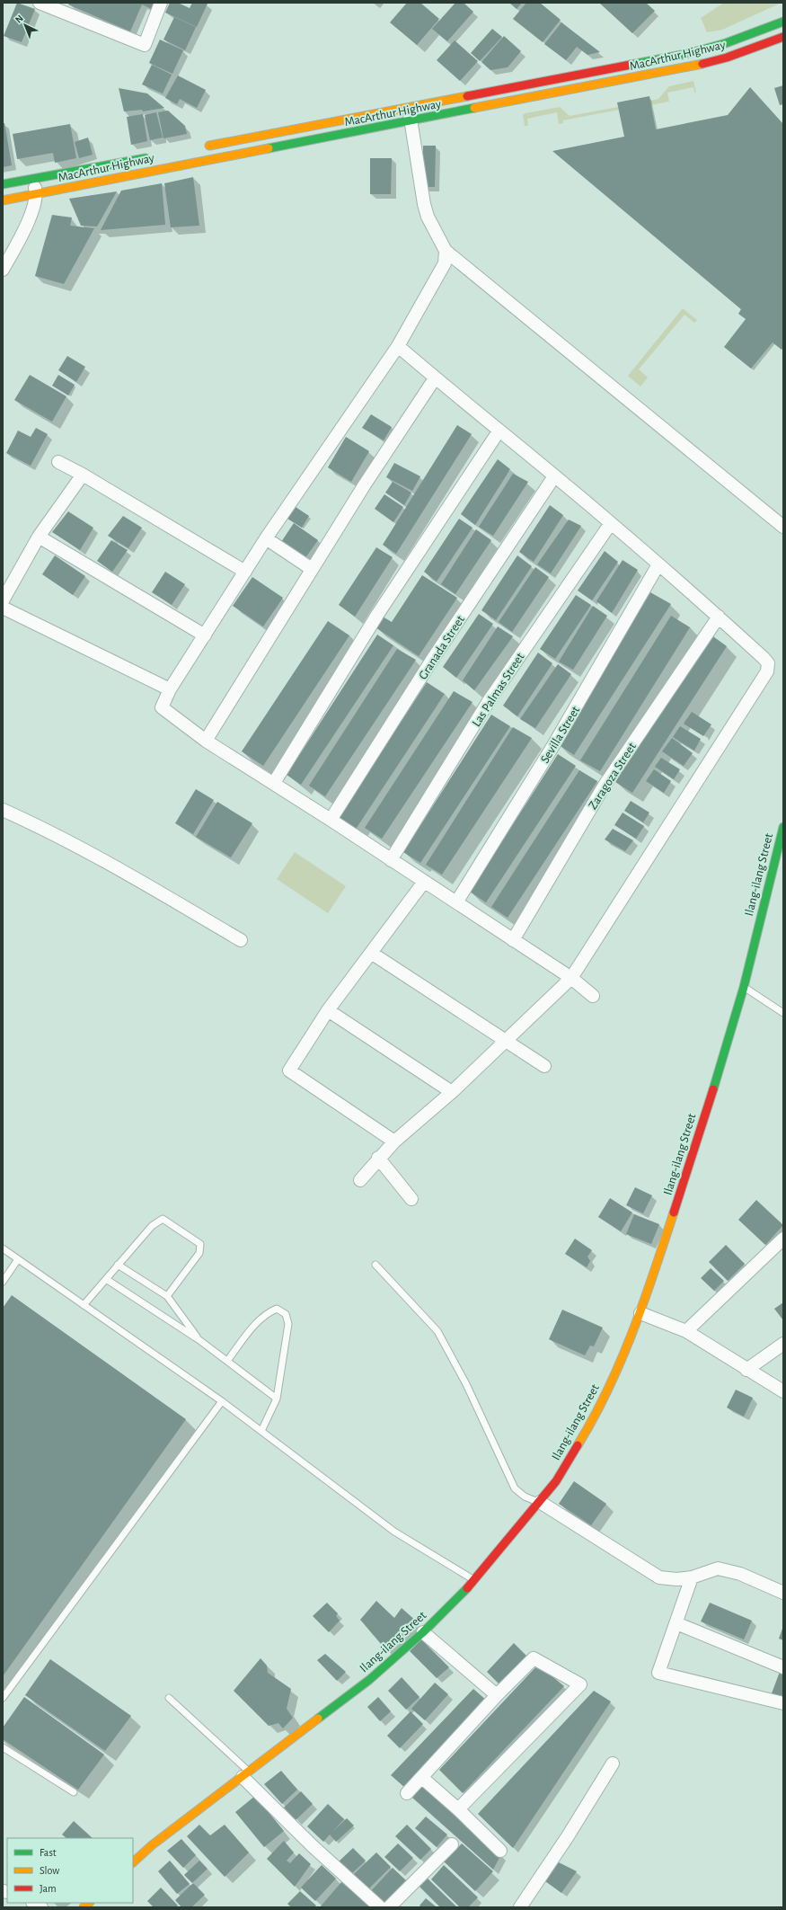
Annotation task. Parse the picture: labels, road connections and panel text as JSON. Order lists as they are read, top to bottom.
{
  "streets": {
    "main road": ["MacArthur Highway", "Ilang-ilang Street"],
    "street": [
      "Granada Street",
      "Las Palmas Street",
      "Sevilla Street",
      "Zaragoza Street"
    ]
  },
  "legend": ["Fast", "Slow", "Jam"],
  "north": "top left"
}
